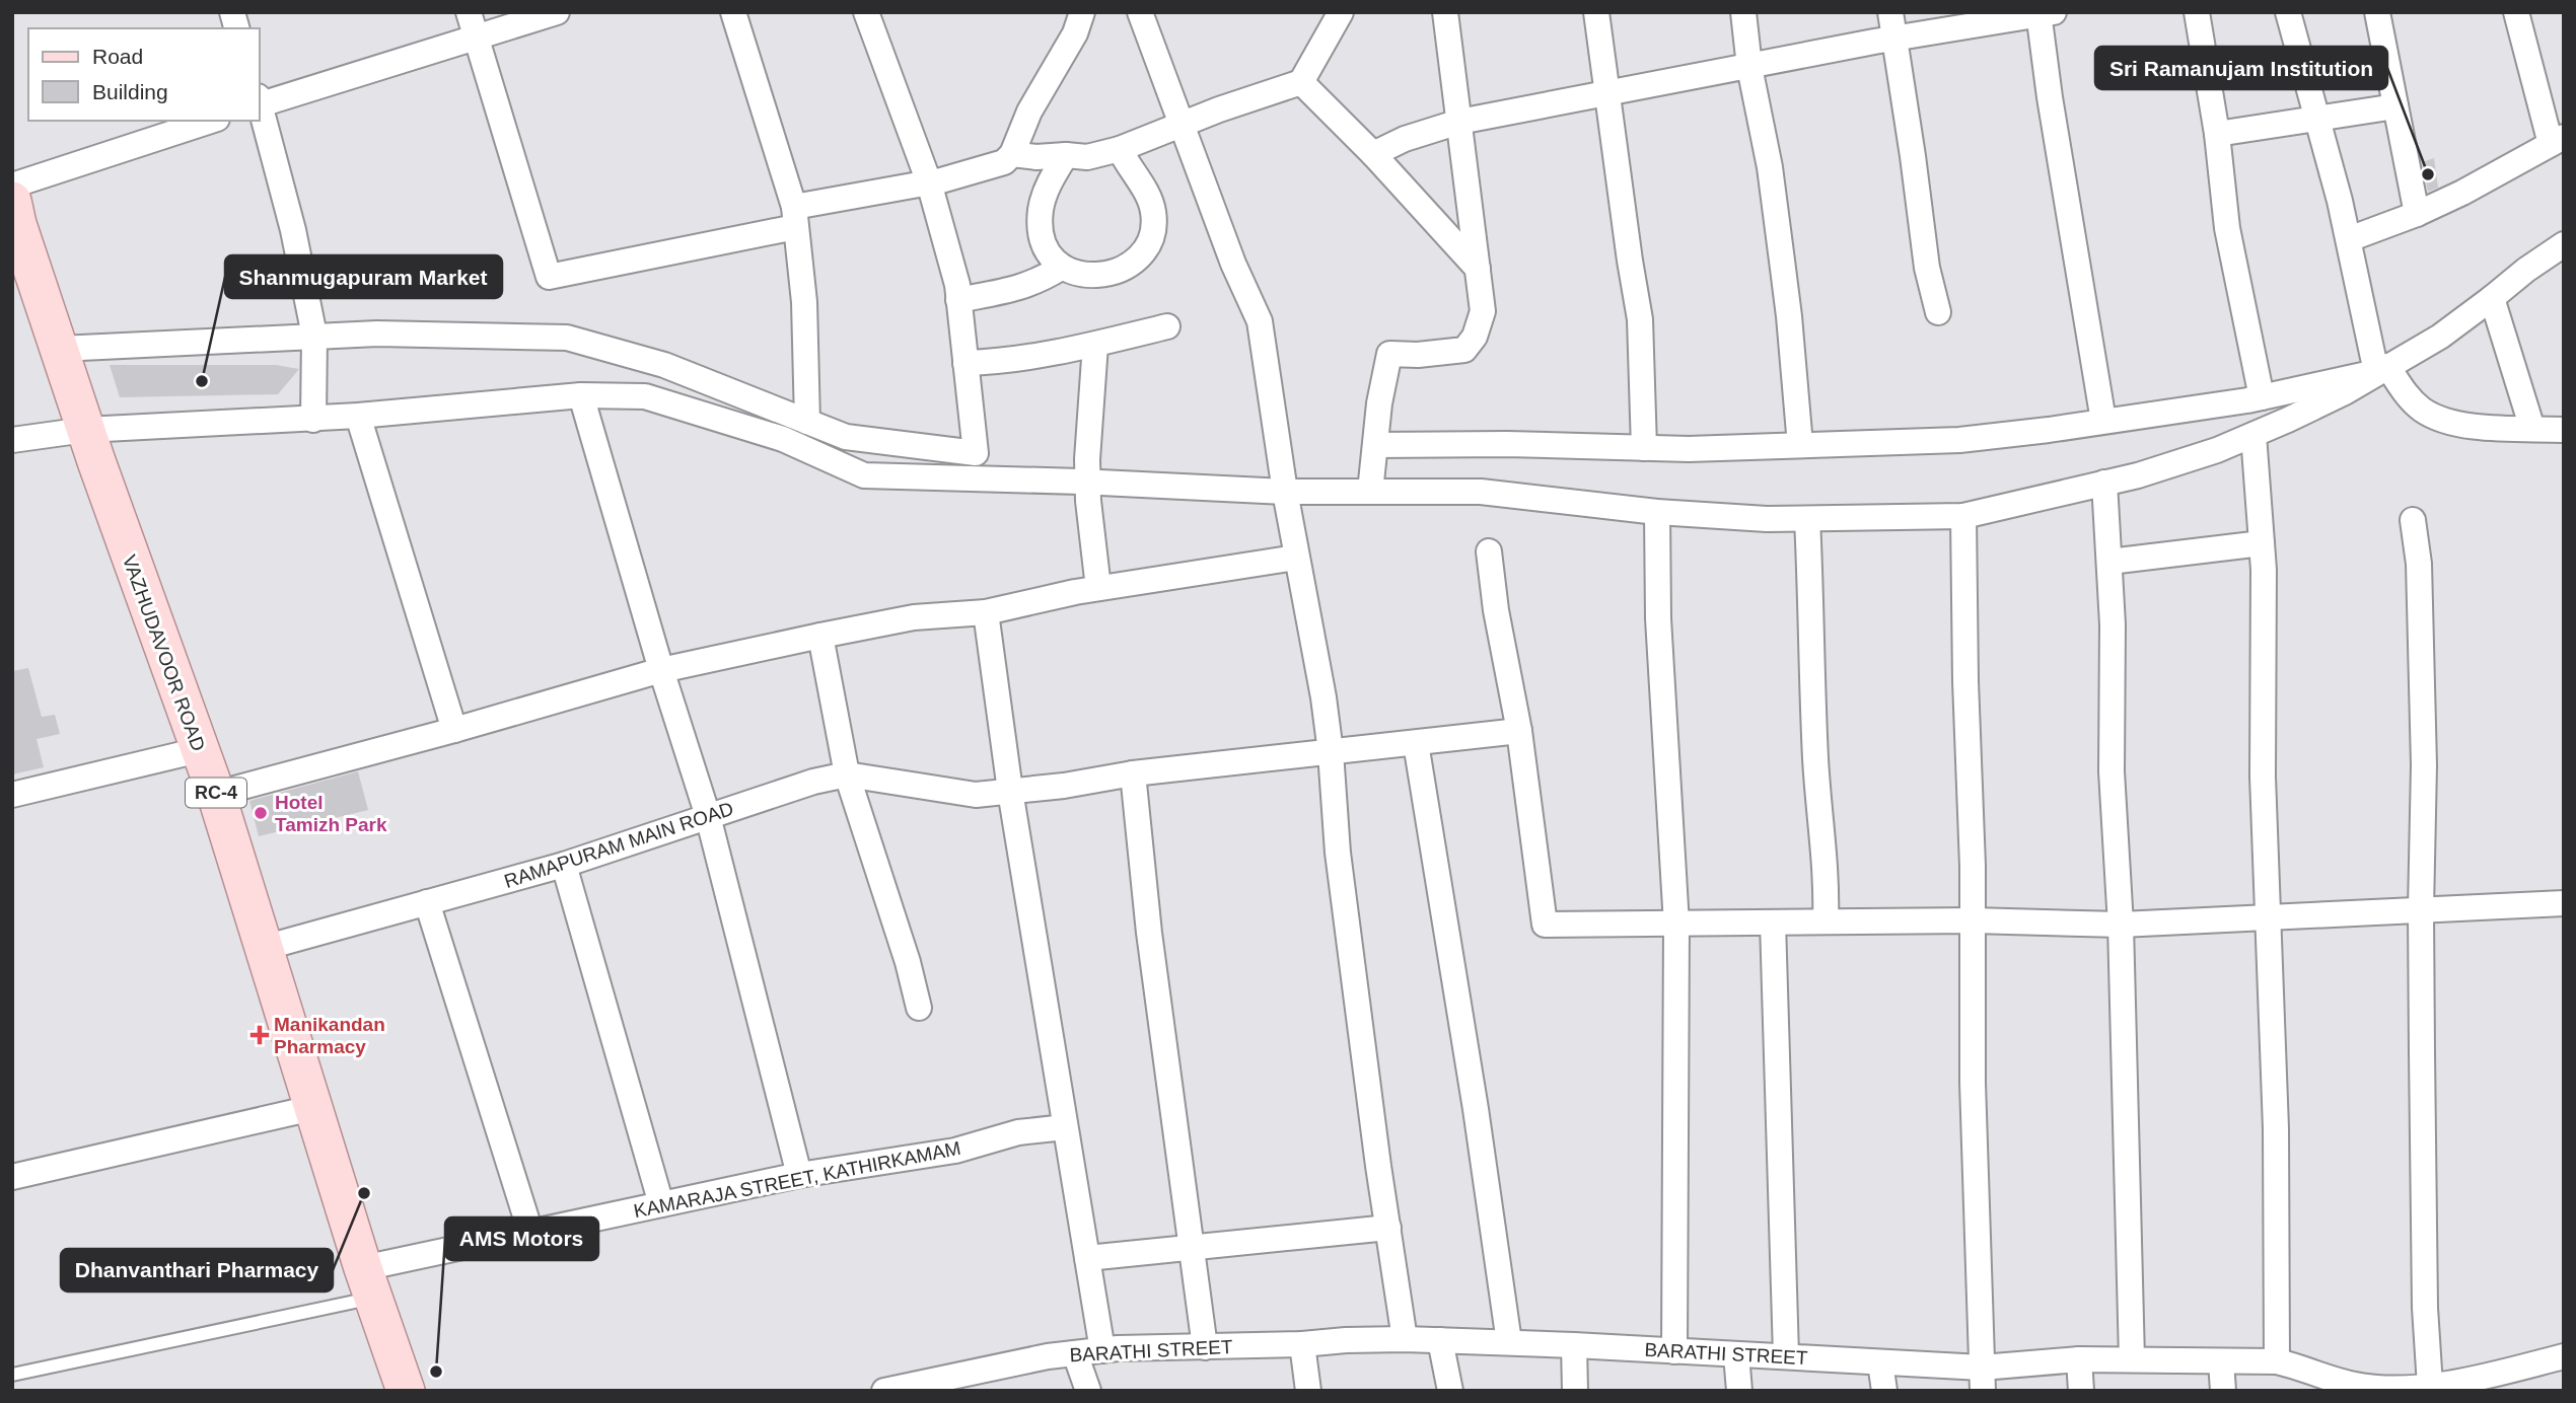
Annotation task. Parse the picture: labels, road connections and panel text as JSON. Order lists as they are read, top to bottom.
{
  "streets": {
    "main road": ["VAZHUDAVOOR ROAD", "RC-4"],
    "street": ["RAMAPURAM MAIN ROAD", "KAMARAJA STREET, KATHIRKAMAM", "BARATHI STREET"]
  },
  "crossings": [
    ["VAZHUDAVOOR ROAD", "RAMAPURAM MAIN ROAD"],
    ["VAZHUDAVOOR ROAD", "KAMARAJA STREET, KATHIRKAMAM"]
  ],
  "places": {
    "other": [
      "Sri Ramanujam Institution",
      "Shanmugapuram Market",
      "Hotel Tamizh Park",
      "Dhanvanthari Pharmacy",
      "AMS Motors"
    ],
    "health": ["Manikandan Pharmacy"]
  },
  "legend": ["Road", "Building"]
}
